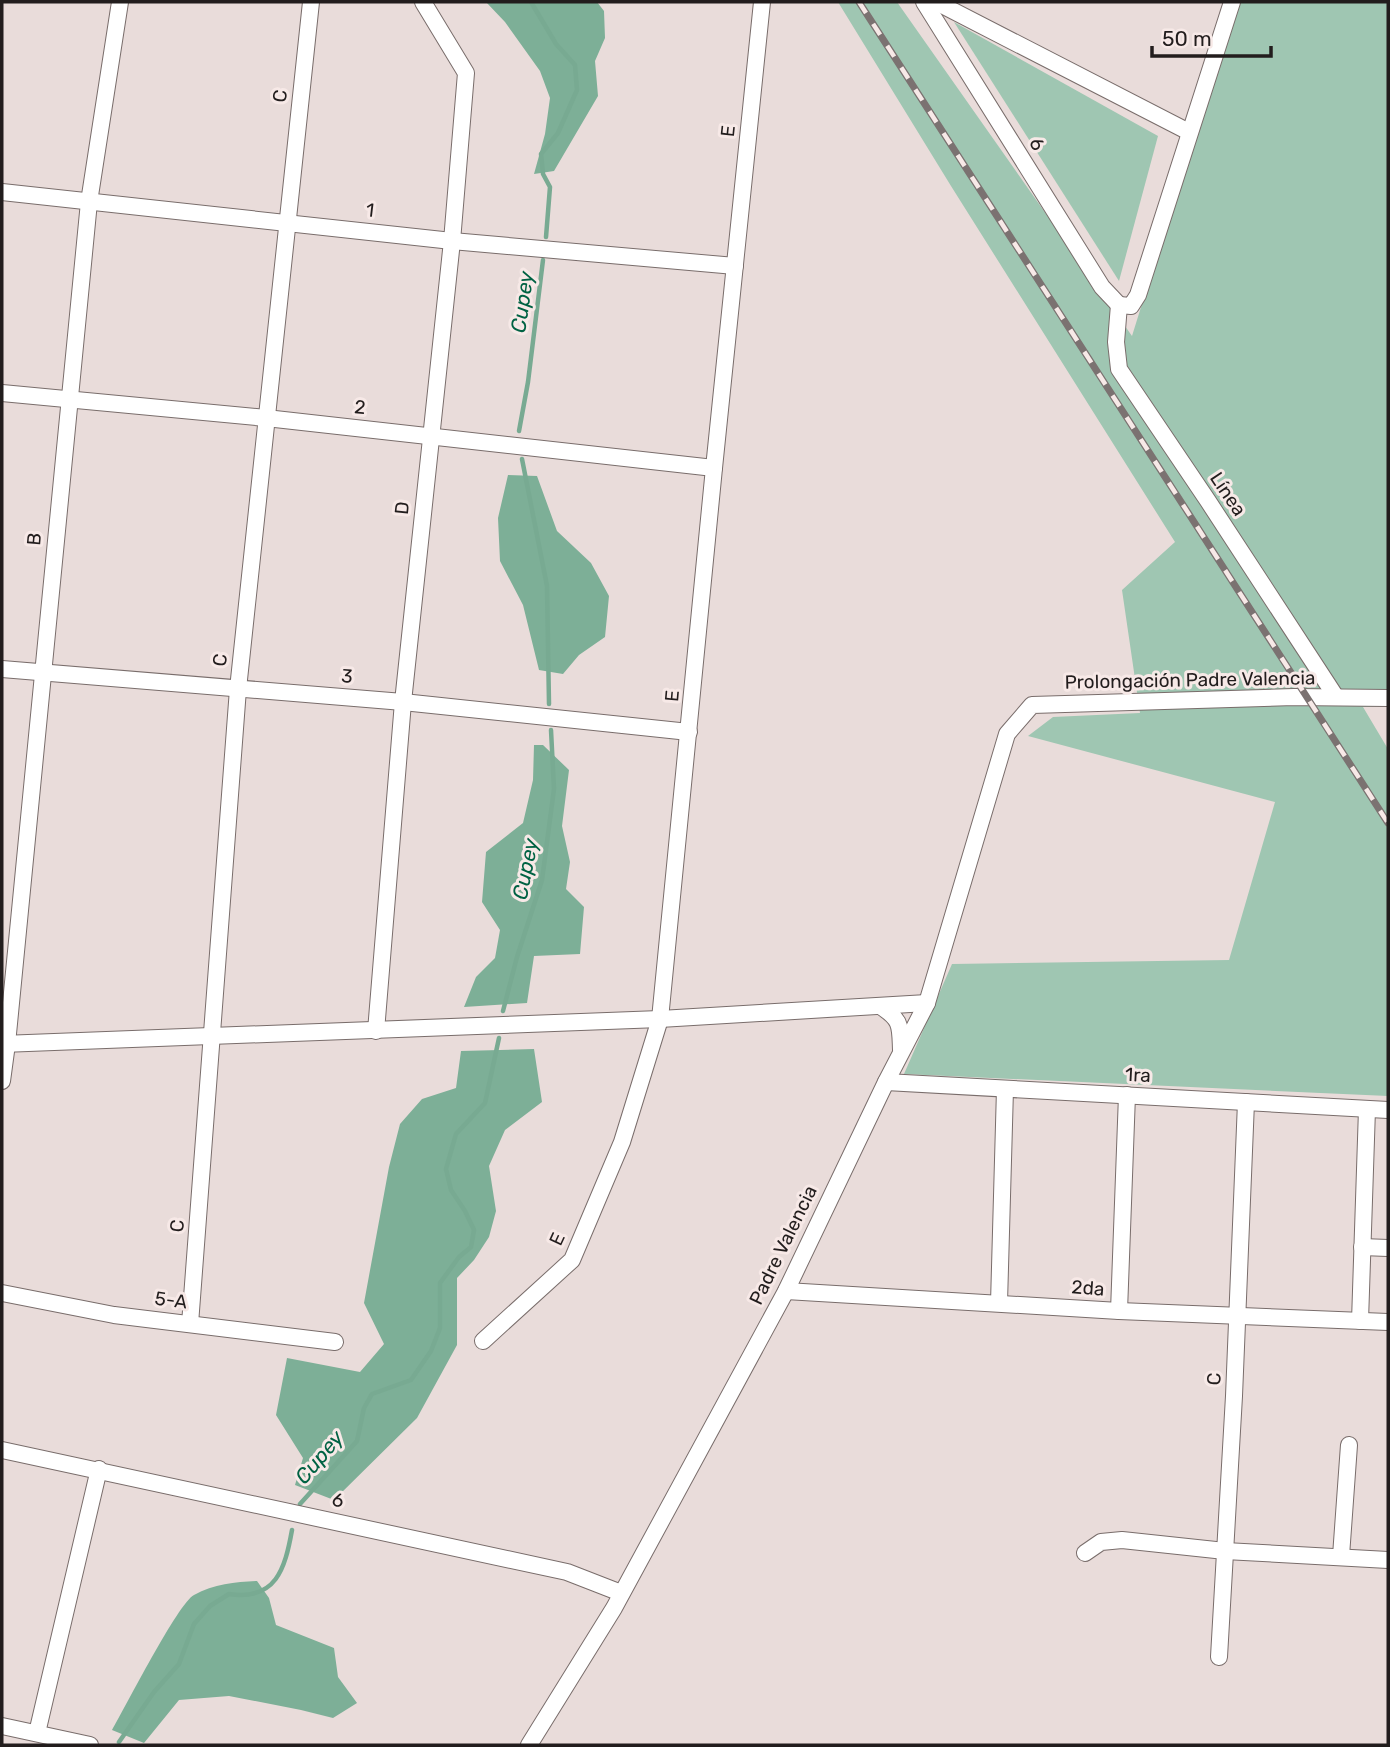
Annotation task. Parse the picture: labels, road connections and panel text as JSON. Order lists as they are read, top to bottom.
{
  "streets": {
    "street": [
      "C",
      "E",
      "6",
      "1",
      "2",
      "Línea",
      "D",
      "B",
      "3",
      "Prolongación Padre Valencia",
      "1ra",
      "Padre Valencia",
      "2da",
      "5-A"
    ]
  },
  "crossings": [
    ["C", "1"],
    ["C", "2"],
    ["C", "3"],
    ["C", "1ra"],
    ["C", "2da"],
    ["C", "5-A"],
    ["E", "1"],
    ["E", "2"],
    ["E", "3"],
    ["6", "Línea"],
    ["6", "Padre Valencia"],
    ["1", "D"],
    ["1", "B"],
    ["2", "D"],
    ["2", "B"],
    ["Línea", "Prolongación Padre Valencia"],
    ["D", "3"],
    ["B", "3"],
    ["Prolongación Padre Valencia", "Padre Valencia"],
    ["1ra", "Padre Valencia"],
    ["Padre Valencia", "2da"]
  ],
  "water": ["Cupey"],
  "scale_bar": "50 m"
}
